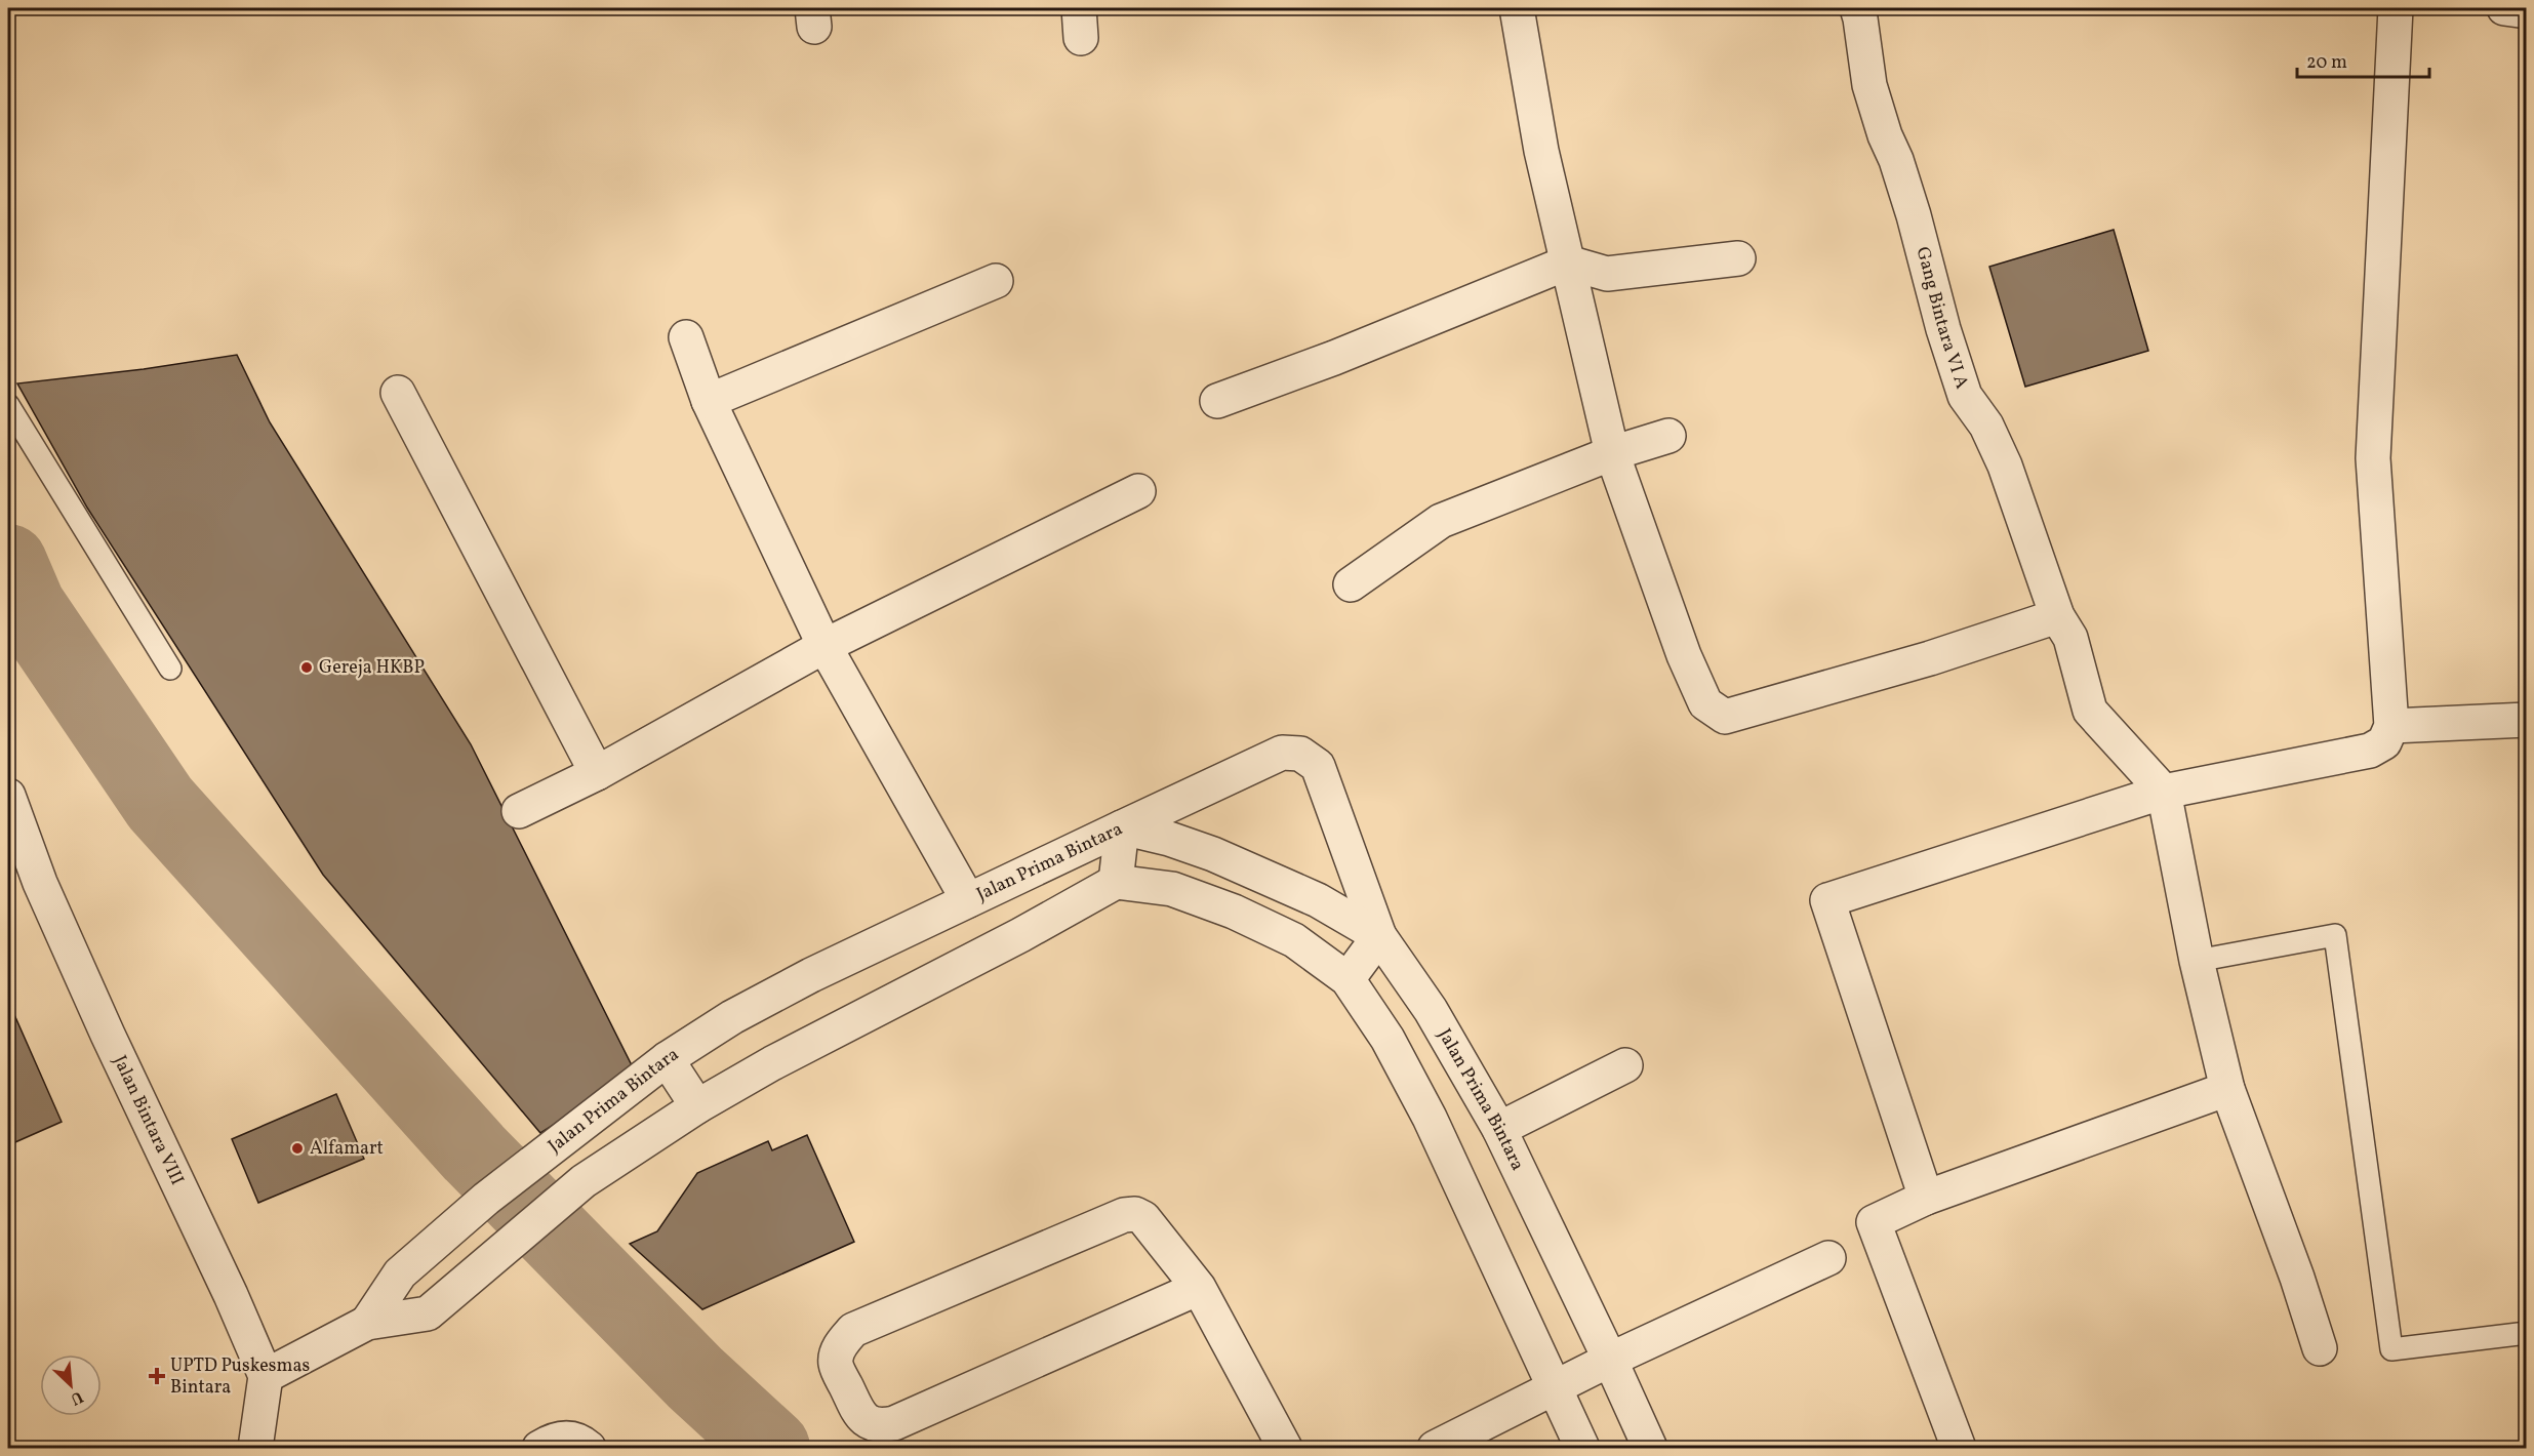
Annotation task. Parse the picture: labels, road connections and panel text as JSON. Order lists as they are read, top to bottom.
{
  "streets": {
    "street": ["Gang Bintara VI A", "Jalan Prima Bintara", "Jalan Bintara VIII"]
  },
  "crossings": [
    ["Jalan Prima Bintara", "Jalan Bintara VIII"]
  ],
  "places": {
    "other": ["Gereja HKBP", "Alfamart"],
    "health": ["UPTD Puskesmas Bintara"]
  },
  "scale_bar": "20 m",
  "north": "bottom right"
}
